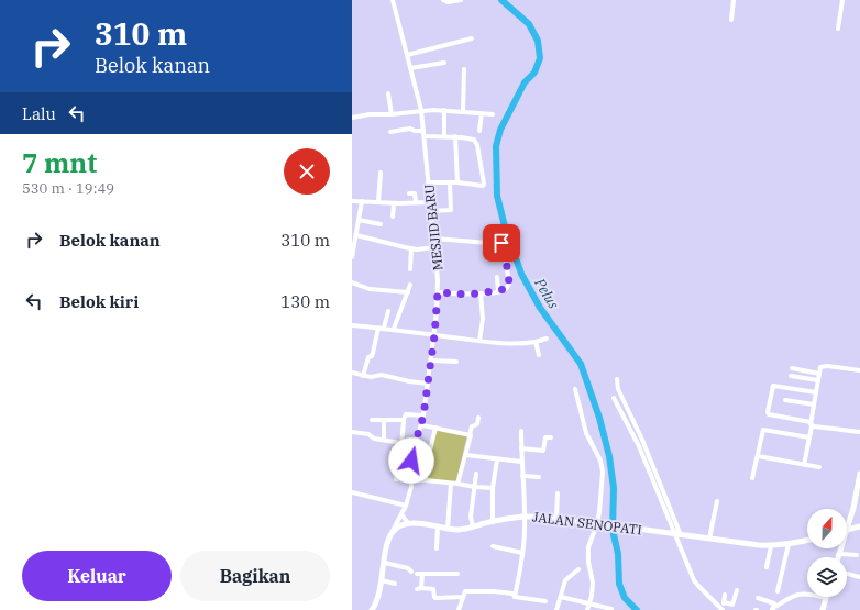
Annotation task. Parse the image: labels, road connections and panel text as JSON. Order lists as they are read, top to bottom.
{
  "streets": {
    "main road": ["JALAN SENOPATI"],
    "street": ["MESJID BARU"]
  },
  "water": ["Pelus"],
  "north": "top",
  "page": {
    "turn": ["310 m", "Belok kanan"],
    "then": "Lalu",
    "heading": ["7 mnt", "530 m · 19:49"],
    "list": [
      {
        "name": "Belok kanan",
        "value": "310 m"
      },
      {
        "name": "Belok kiri",
        "value": "130 m"
      }
    ],
    "buttons": ["Keluar", "Bagikan"]
  }
}
